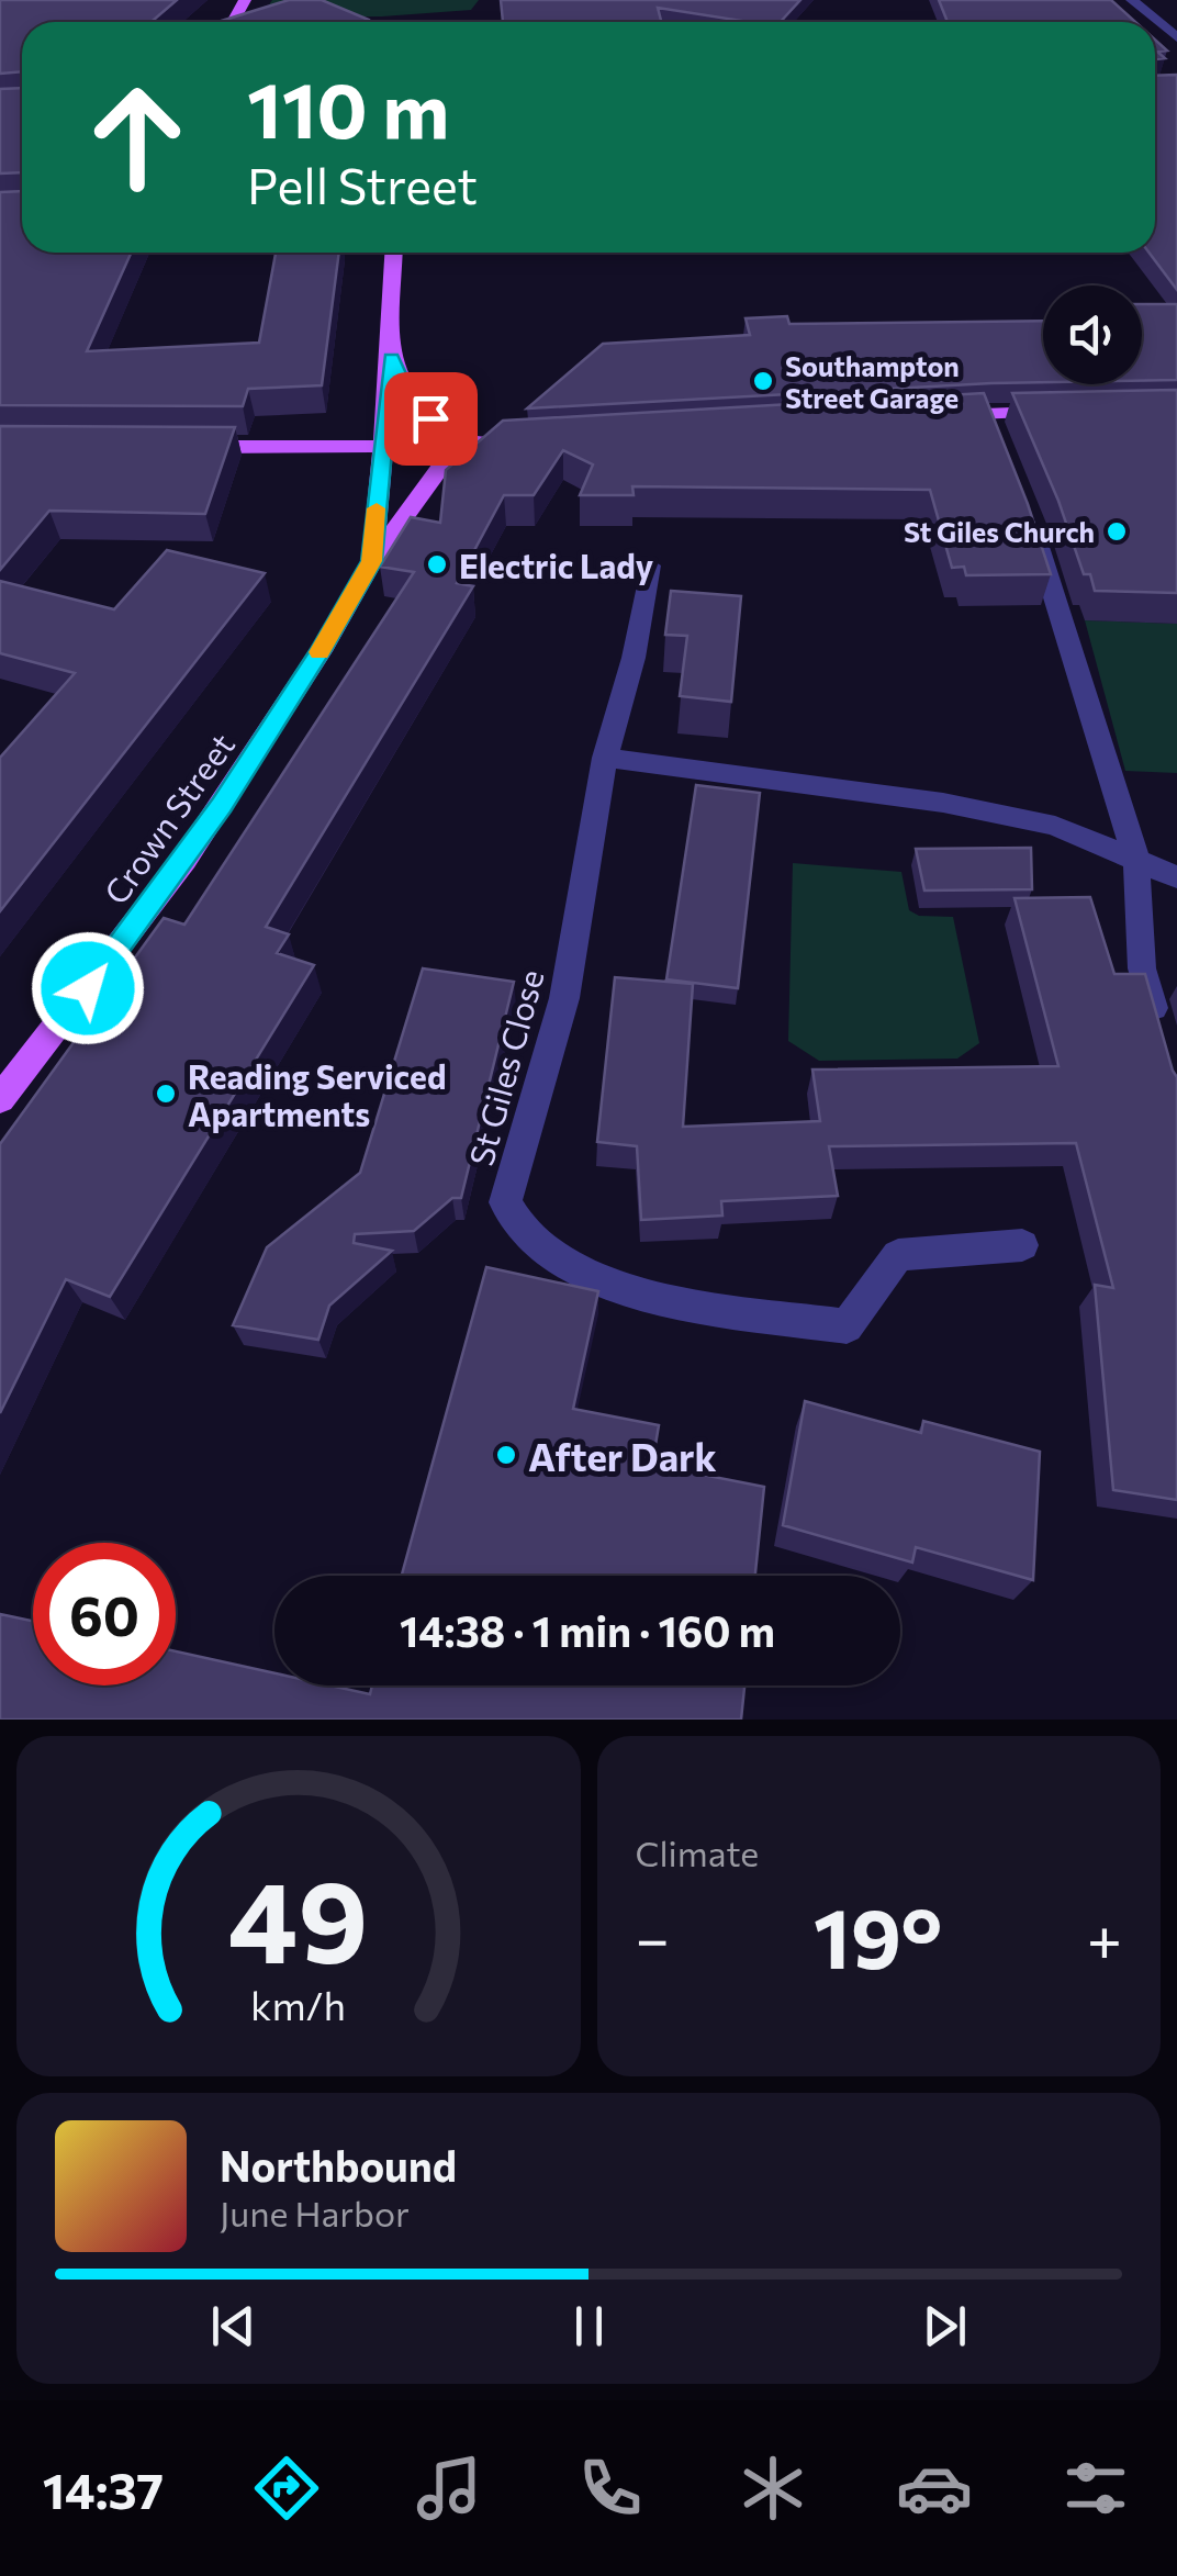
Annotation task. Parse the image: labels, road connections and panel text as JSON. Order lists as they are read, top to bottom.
{
  "streets": {
    "main road": ["Crown Street"],
    "street": ["St Giles Close"]
  },
  "places": [
    "Southampton Street Garage",
    "St Giles Church",
    "Electric Lady",
    "Reading Serviced Apartments",
    "After Dark"
  ],
  "page": {
    "turn": ["110 m", "Pell Street"],
    "limit": "60",
    "trip": "14:38 · 1 min · 160 m",
    "tile": "Climate",
    "heat": ["−", "19°", "+"],
    "song": ["Northbound", "June Harbor"],
    "tabs": "14:37",
    "gauge": ["49", "km/h"]
  }
}
